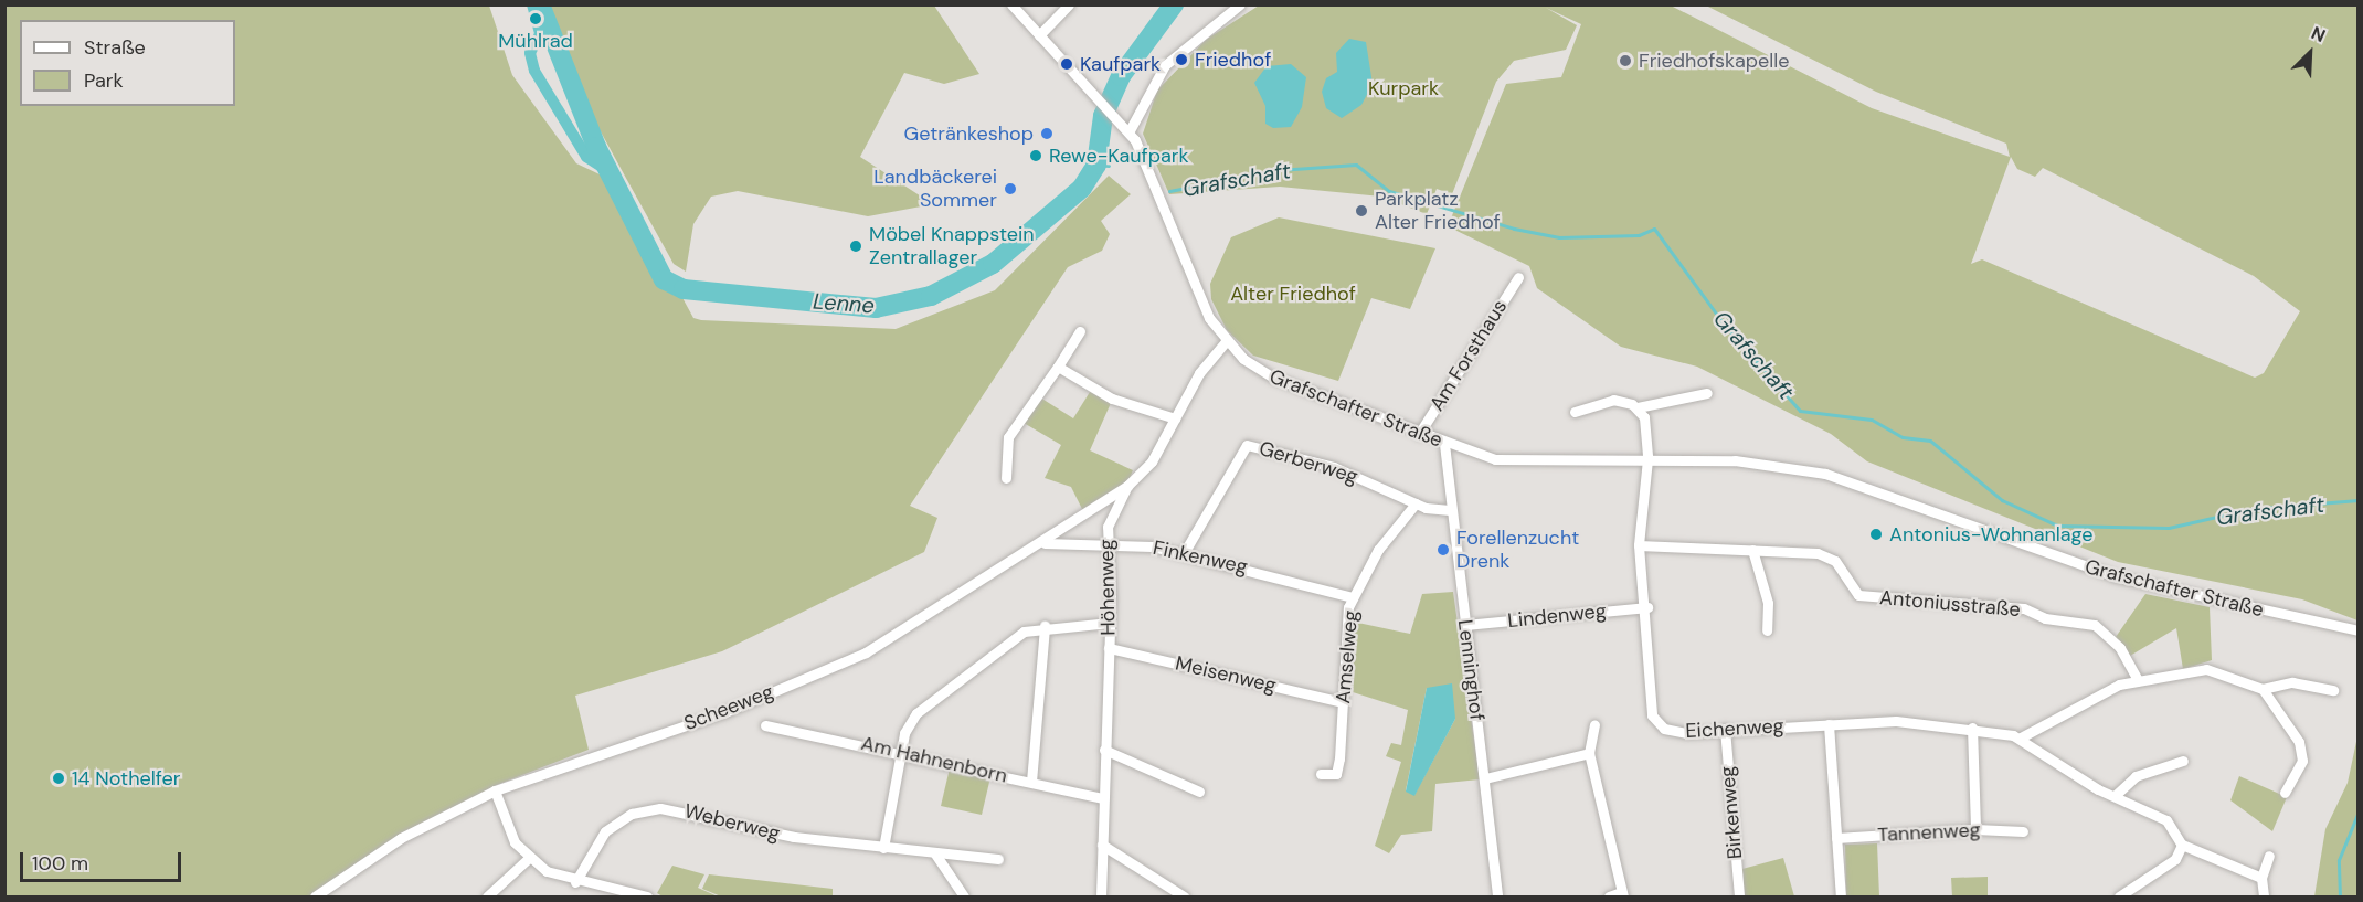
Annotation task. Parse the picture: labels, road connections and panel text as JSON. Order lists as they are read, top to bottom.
{
  "streets": {
    "street": [
      "Am Forsthaus",
      "Grafschafter Straße",
      "Gerberweg",
      "Finkenweg",
      "Höhenweg",
      "Antoniusstraße",
      "Lindenweg",
      "Amselweg",
      "Lenninghof",
      "Meisenweg",
      "Scheeweg",
      "Eichenweg",
      "Am Hahnenborn",
      "Birkenweg",
      "Weberweg",
      "Tannenweg"
    ]
  },
  "crossings": [
    ["Am Forsthaus", "Grafschafter Straße"],
    ["Grafschafter Straße", "Höhenweg"],
    ["Grafschafter Straße", "Lenninghof"],
    ["Grafschafter Straße", "Eichenweg"],
    ["Gerberweg", "Finkenweg"],
    ["Gerberweg", "Amselweg"],
    ["Gerberweg", "Lenninghof"],
    ["Finkenweg", "Höhenweg"],
    ["Finkenweg", "Amselweg"],
    ["Finkenweg", "Scheeweg"],
    ["Höhenweg", "Meisenweg"],
    ["Höhenweg", "Scheeweg"],
    ["Höhenweg", "Am Hahnenborn"],
    ["Antoniusstraße", "Eichenweg"],
    ["Lindenweg", "Lenninghof"],
    ["Lindenweg", "Eichenweg"],
    ["Amselweg", "Meisenweg"],
    ["Eichenweg", "Birkenweg"]
  ],
  "water": ["Grafschaft", "Lenne"],
  "parks": ["Kurpark", "Alter Friedhof"],
  "places": [
    "Mühlrad",
    "Friedhof",
    "Friedhofskapelle",
    "Kaufpark",
    "Getränkeshop",
    "Rewe-Kaufpark",
    "Landbäckerei Sommer",
    "Parkplatz Alter Friedhof",
    "Möbel Knappstein Zentrallager",
    "Antonius-Wohnanlage",
    "Forellenzucht Drenk",
    "14 Nothelfer"
  ],
  "legend": ["Straße", "Park"],
  "scale_bar": "100 m",
  "north": "top right"
}
